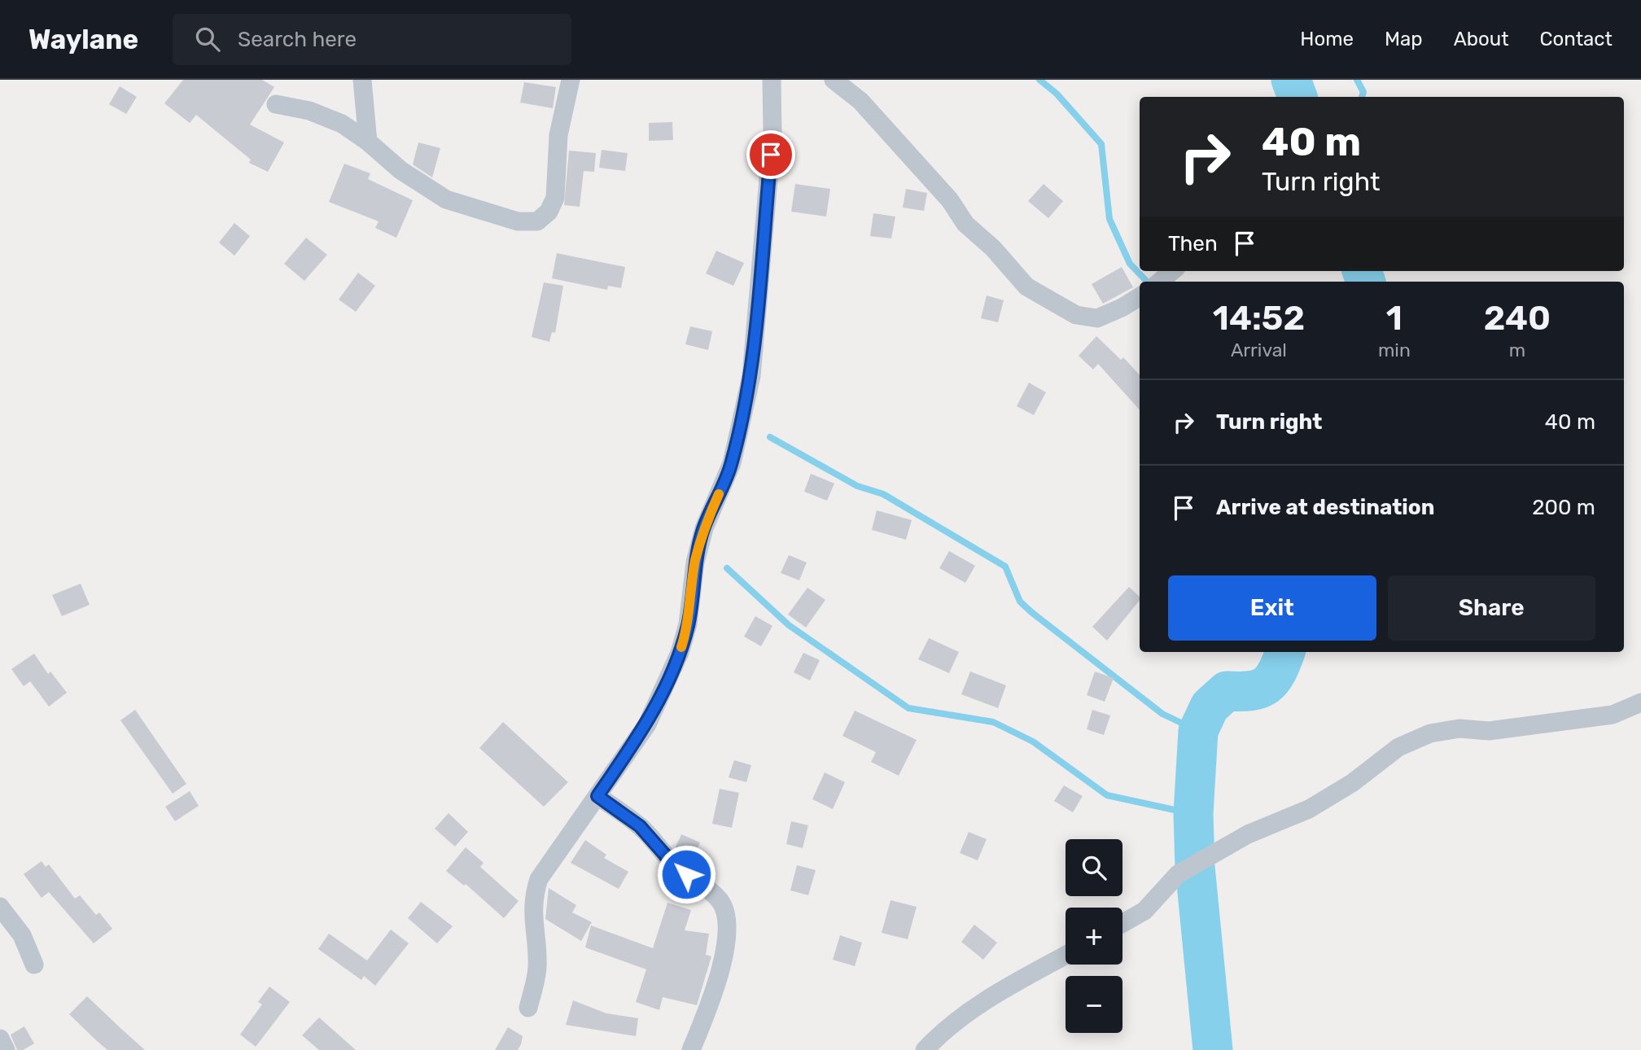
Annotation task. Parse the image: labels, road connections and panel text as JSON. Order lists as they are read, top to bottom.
{
  "page": {
    "header": "Waylane",
    "search": "Search here",
    "nav": [
      "Home",
      "Map",
      "About",
      "Contact"
    ],
    "turn": ["40 m", "Turn right"],
    "then": "Then",
    "eta": [
      "14:52",
      "Arrival",
      "1",
      "min",
      "240",
      "m"
    ],
    "list": [
      {
        "name": "Turn right",
        "value": "40 m"
      },
      {
        "name": "Arrive at destination",
        "value": "200 m"
      }
    ],
    "buttons": ["Exit", "Share"],
    "map_buttons": ["+", "−"]
  }
}
